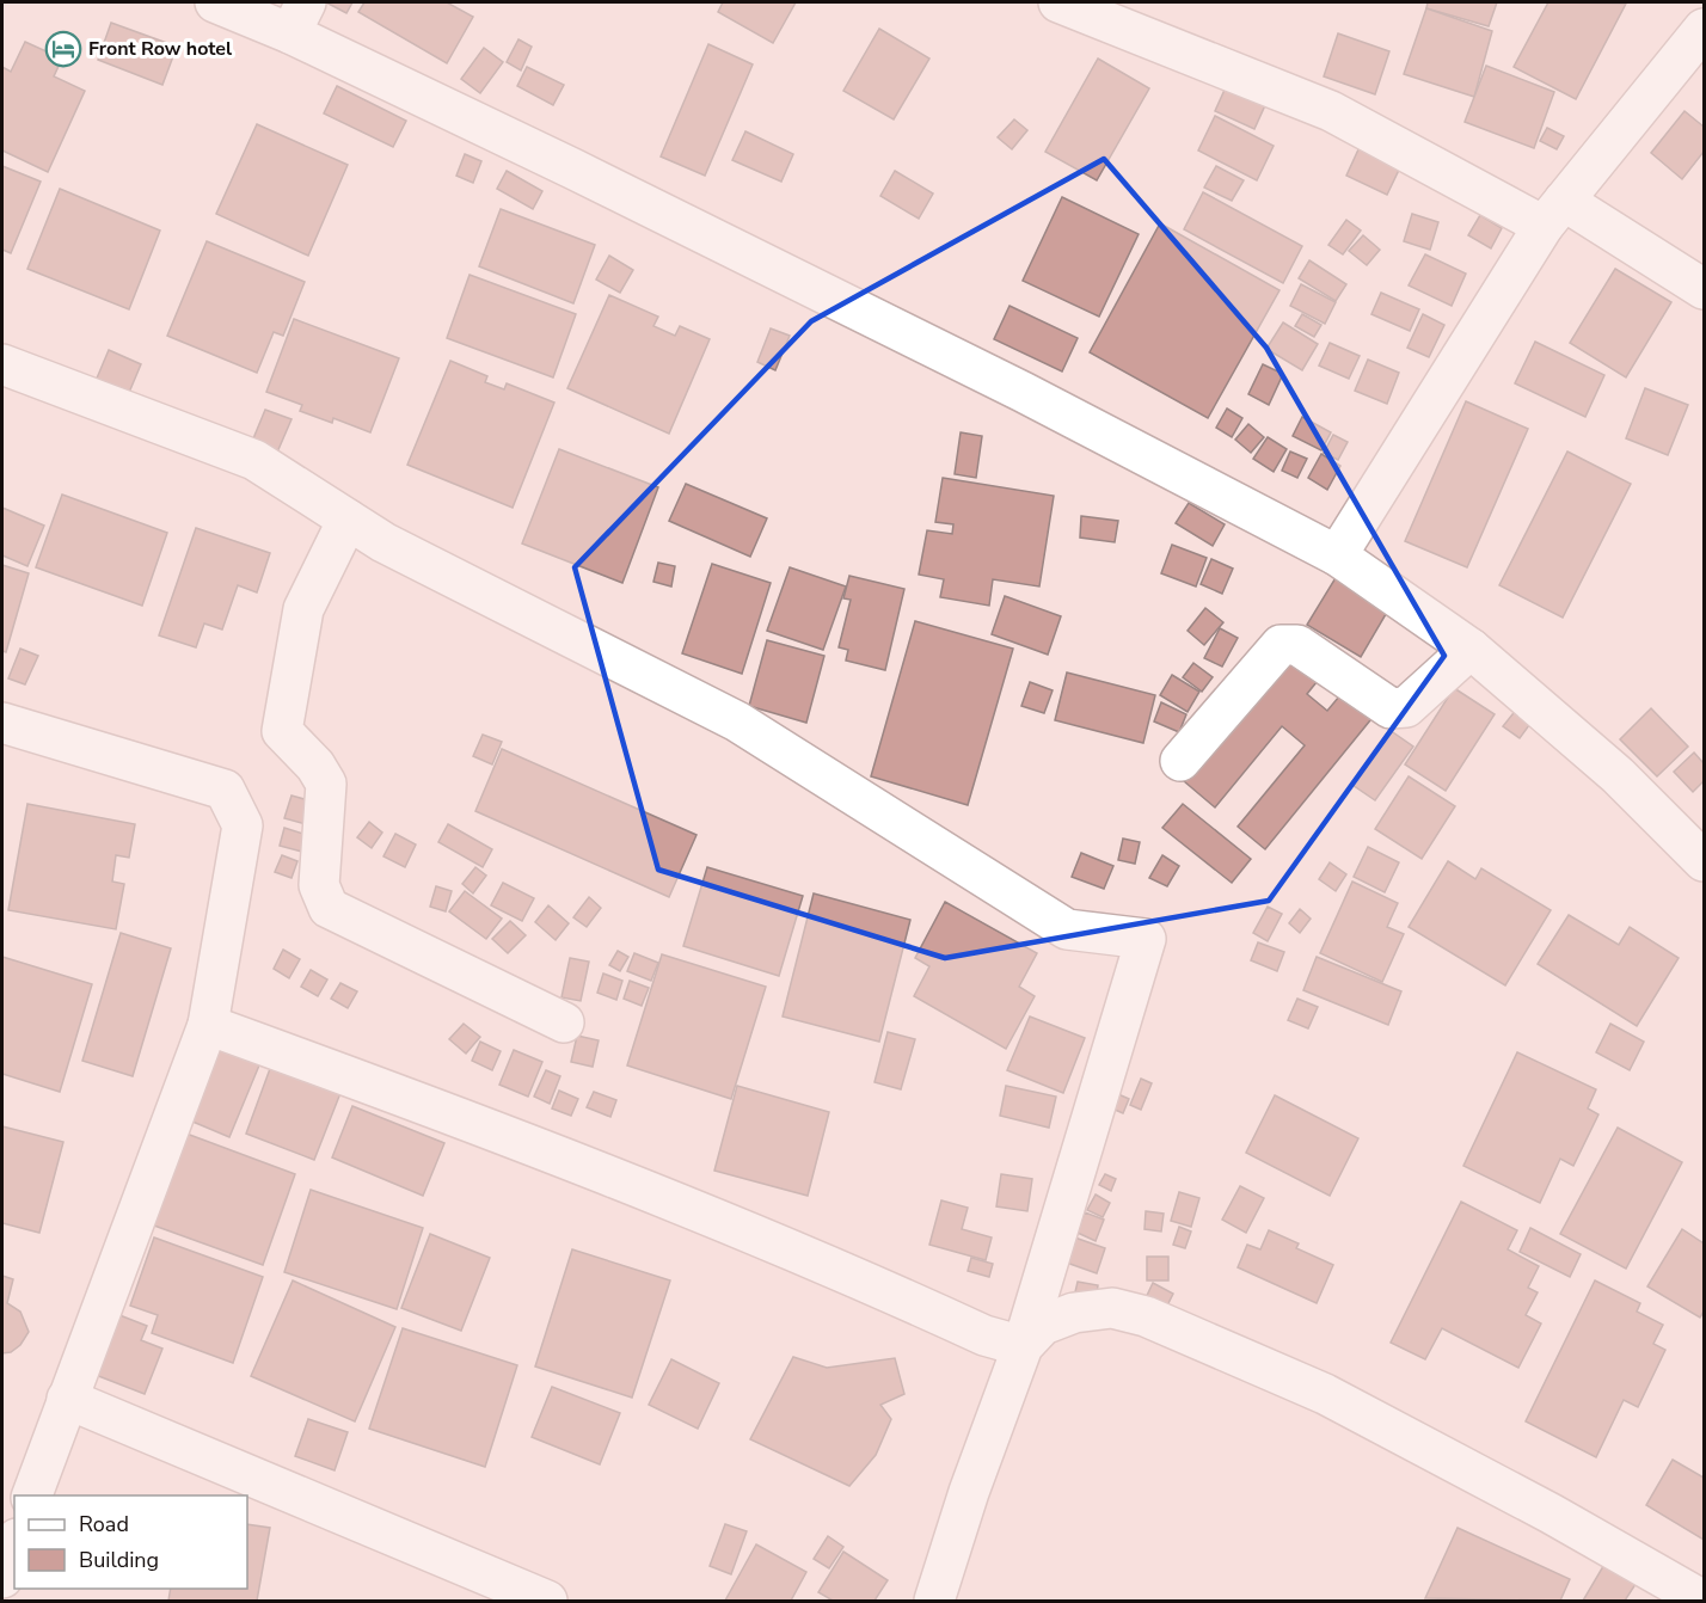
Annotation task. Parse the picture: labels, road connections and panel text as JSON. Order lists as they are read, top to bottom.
{
  "places": {
    "hotel": ["Front Row hotel"]
  },
  "legend": ["Road", "Building"]
}
